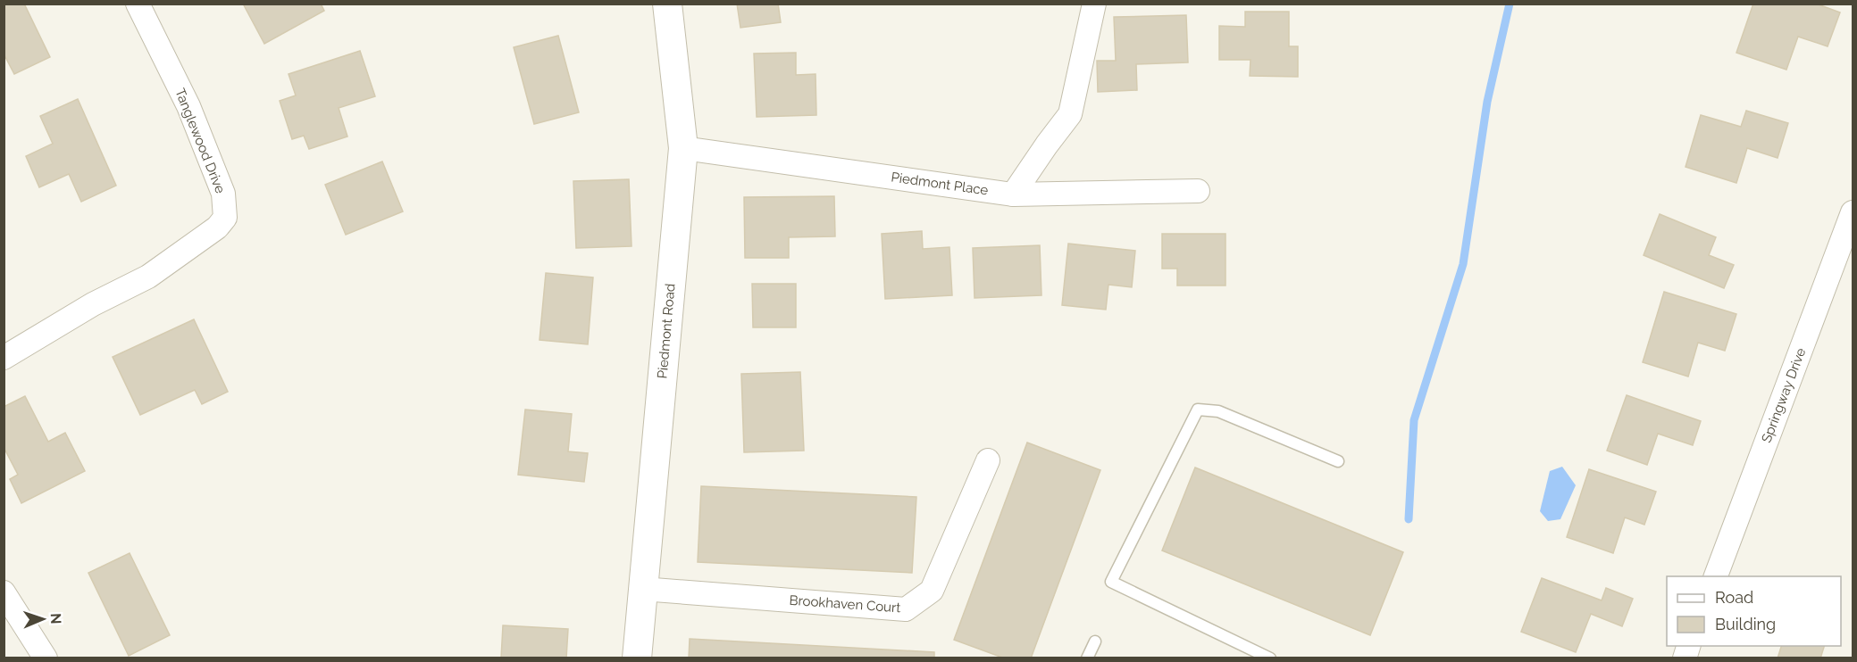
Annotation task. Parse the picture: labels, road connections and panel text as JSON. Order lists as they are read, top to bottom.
{
  "streets": {
    "street": [
      "Tanglewood Drive",
      "Piedmont Place",
      "Piedmont Road",
      "Springway Drive",
      "Brookhaven Court"
    ]
  },
  "crossings": [
    ["Piedmont Place", "Piedmont Road"],
    ["Piedmont Road", "Brookhaven Court"]
  ],
  "legend": ["Road", "Building"],
  "north": "right"
}
